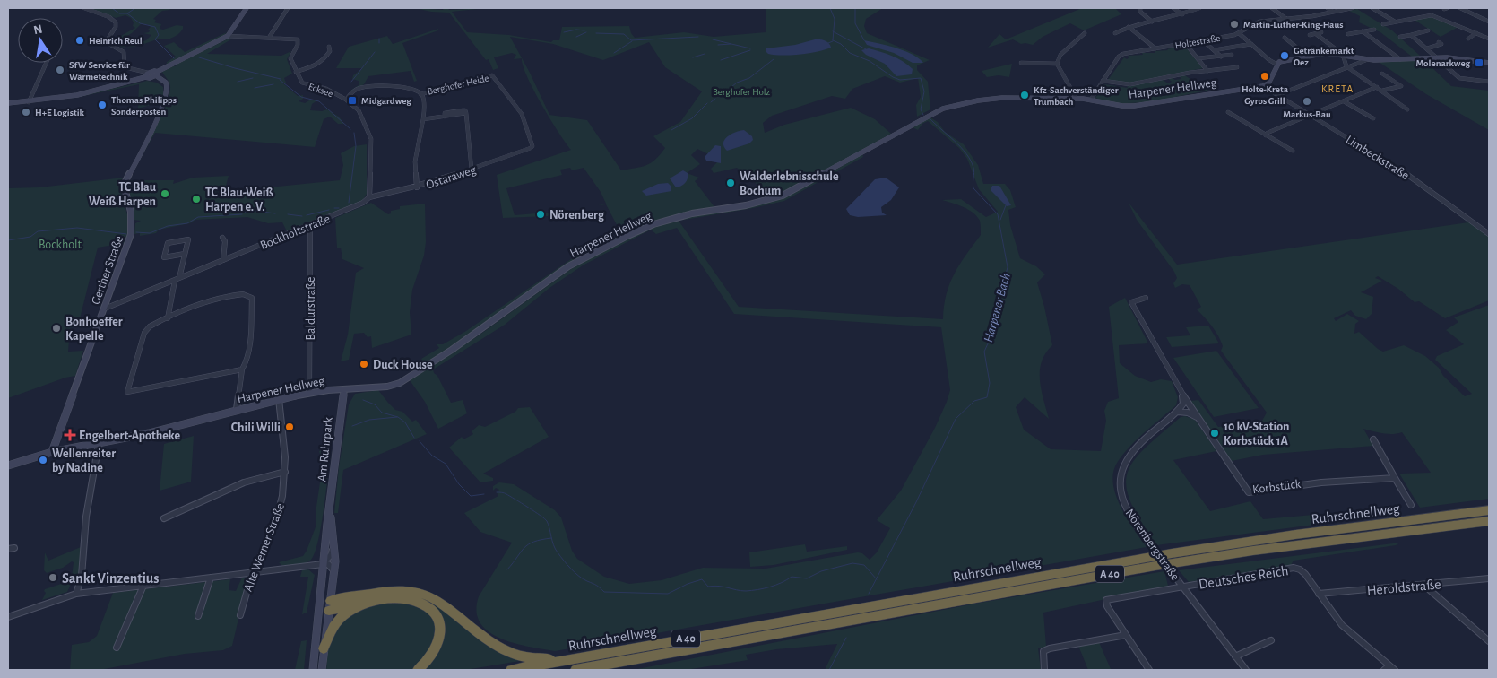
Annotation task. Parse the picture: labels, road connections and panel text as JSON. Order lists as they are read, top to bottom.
{
  "streets": {
    "highway": ["Ruhrschnellweg", "A 40"],
    "street": [
      "Holtestraße",
      "Berghofer Heide",
      "Harpener Hellweg",
      "Ecksee",
      "Limbeckstraße",
      "Ostaraweg",
      "Bockholtstraße",
      "Gerther Straße",
      "Baldurstraße",
      "Am Ruhrpark",
      "Korbstück",
      "Nörenbergstraße",
      "Alte Werner Straße",
      "Deutsches Reich",
      "Heroldstraße"
    ]
  },
  "crossings": [
    ["Holtestraße", "Harpener Hellweg"],
    ["Berghofer Heide", "Ostaraweg"],
    ["Harpener Hellweg", "Limbeckstraße"],
    ["Harpener Hellweg", "Gerther Straße"],
    ["Harpener Hellweg", "Baldurstraße"],
    ["Harpener Hellweg", "Am Ruhrpark"],
    ["Harpener Hellweg", "Alte Werner Straße"],
    ["Ecksee", "Ostaraweg"],
    ["Ecksee", "Bockholtstraße"],
    ["Ostaraweg", "Bockholtstraße"],
    ["Bockholtstraße", "Gerther Straße"],
    ["Bockholtstraße", "Baldurstraße"],
    ["Nörenbergstraße", "Deutsches Reich"],
    ["Deutsches Reich", "Heroldstraße"]
  ],
  "districts": ["KRETA"],
  "water": ["Harpener Bach"],
  "parks": ["Berghofer Holz", "Bockholt"],
  "places": {
    "other": [
      "Martin-Luther-King-Haus",
      "Heinrich Reul",
      "Getränkemarkt Oez",
      "SfW Service für Wärmetechnik",
      "Holte-Kreta Gyros Grill",
      "Kfz-Sachverständiger Trumbach",
      "Markus-Bau",
      "Thomas Philipps Sonderposten",
      "H+E Logistik",
      "Walderlebnisschule Bochum",
      "TC Blau Weiß Harpen",
      "TC Blau-Weiß Harpen e. V.",
      "Nörenberg",
      "Bonhoeffer Kapelle",
      "Duck House",
      "Chili Willi",
      "10 kV-Station Korbstück 1A",
      "Wellenreiter by Nadine",
      "Sankt Vinzentius"
    ],
    "transit": ["Molenarkweg", "Midgardweg"],
    "health": ["Engelbert-Apotheke"]
  },
  "north": "top"
}
